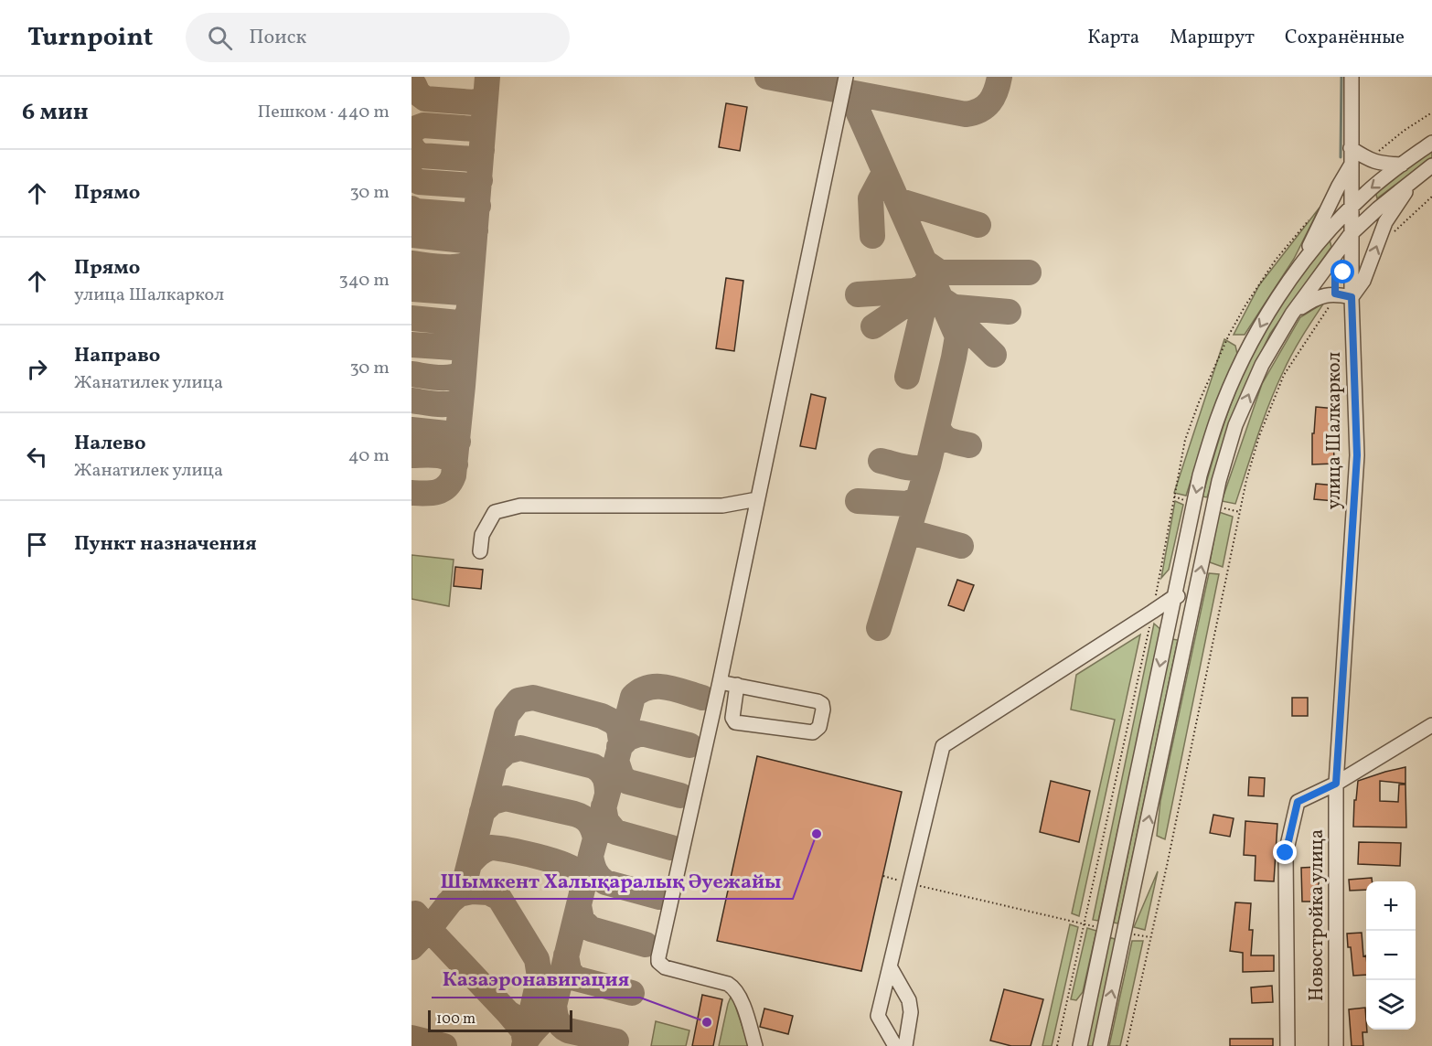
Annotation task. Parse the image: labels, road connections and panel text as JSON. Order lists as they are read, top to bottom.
{
  "streets": {
    "street": ["улица Шалкаркол", "Новостройка улица"]
  },
  "crossings": [
    ["улица Шалкаркол", "Новостройка улица"]
  ],
  "places": ["Шымкент Халықаралық Әуежайы", "Казаэронавигация"],
  "scale_bar": "100 m",
  "page": {
    "header": "Turnpoint",
    "search": "Поиск",
    "nav": ["Карта", "Маршрут", "Сохранённые"],
    "heading": ["6 мин", "Пешком · 440 m"],
    "list": [
      ["Прямо", "30 m"],
      ["Прямо", "улица Шалкаркол", "340 m"],
      ["Направо", "Жанатилек улица", "30 m"],
      ["Налево", "Жанатилек улица", "40 m"],
      "Пункт назначения"
    ],
    "map_buttons": ["+", "−"],
    "scale": "100 m"
  }
}
